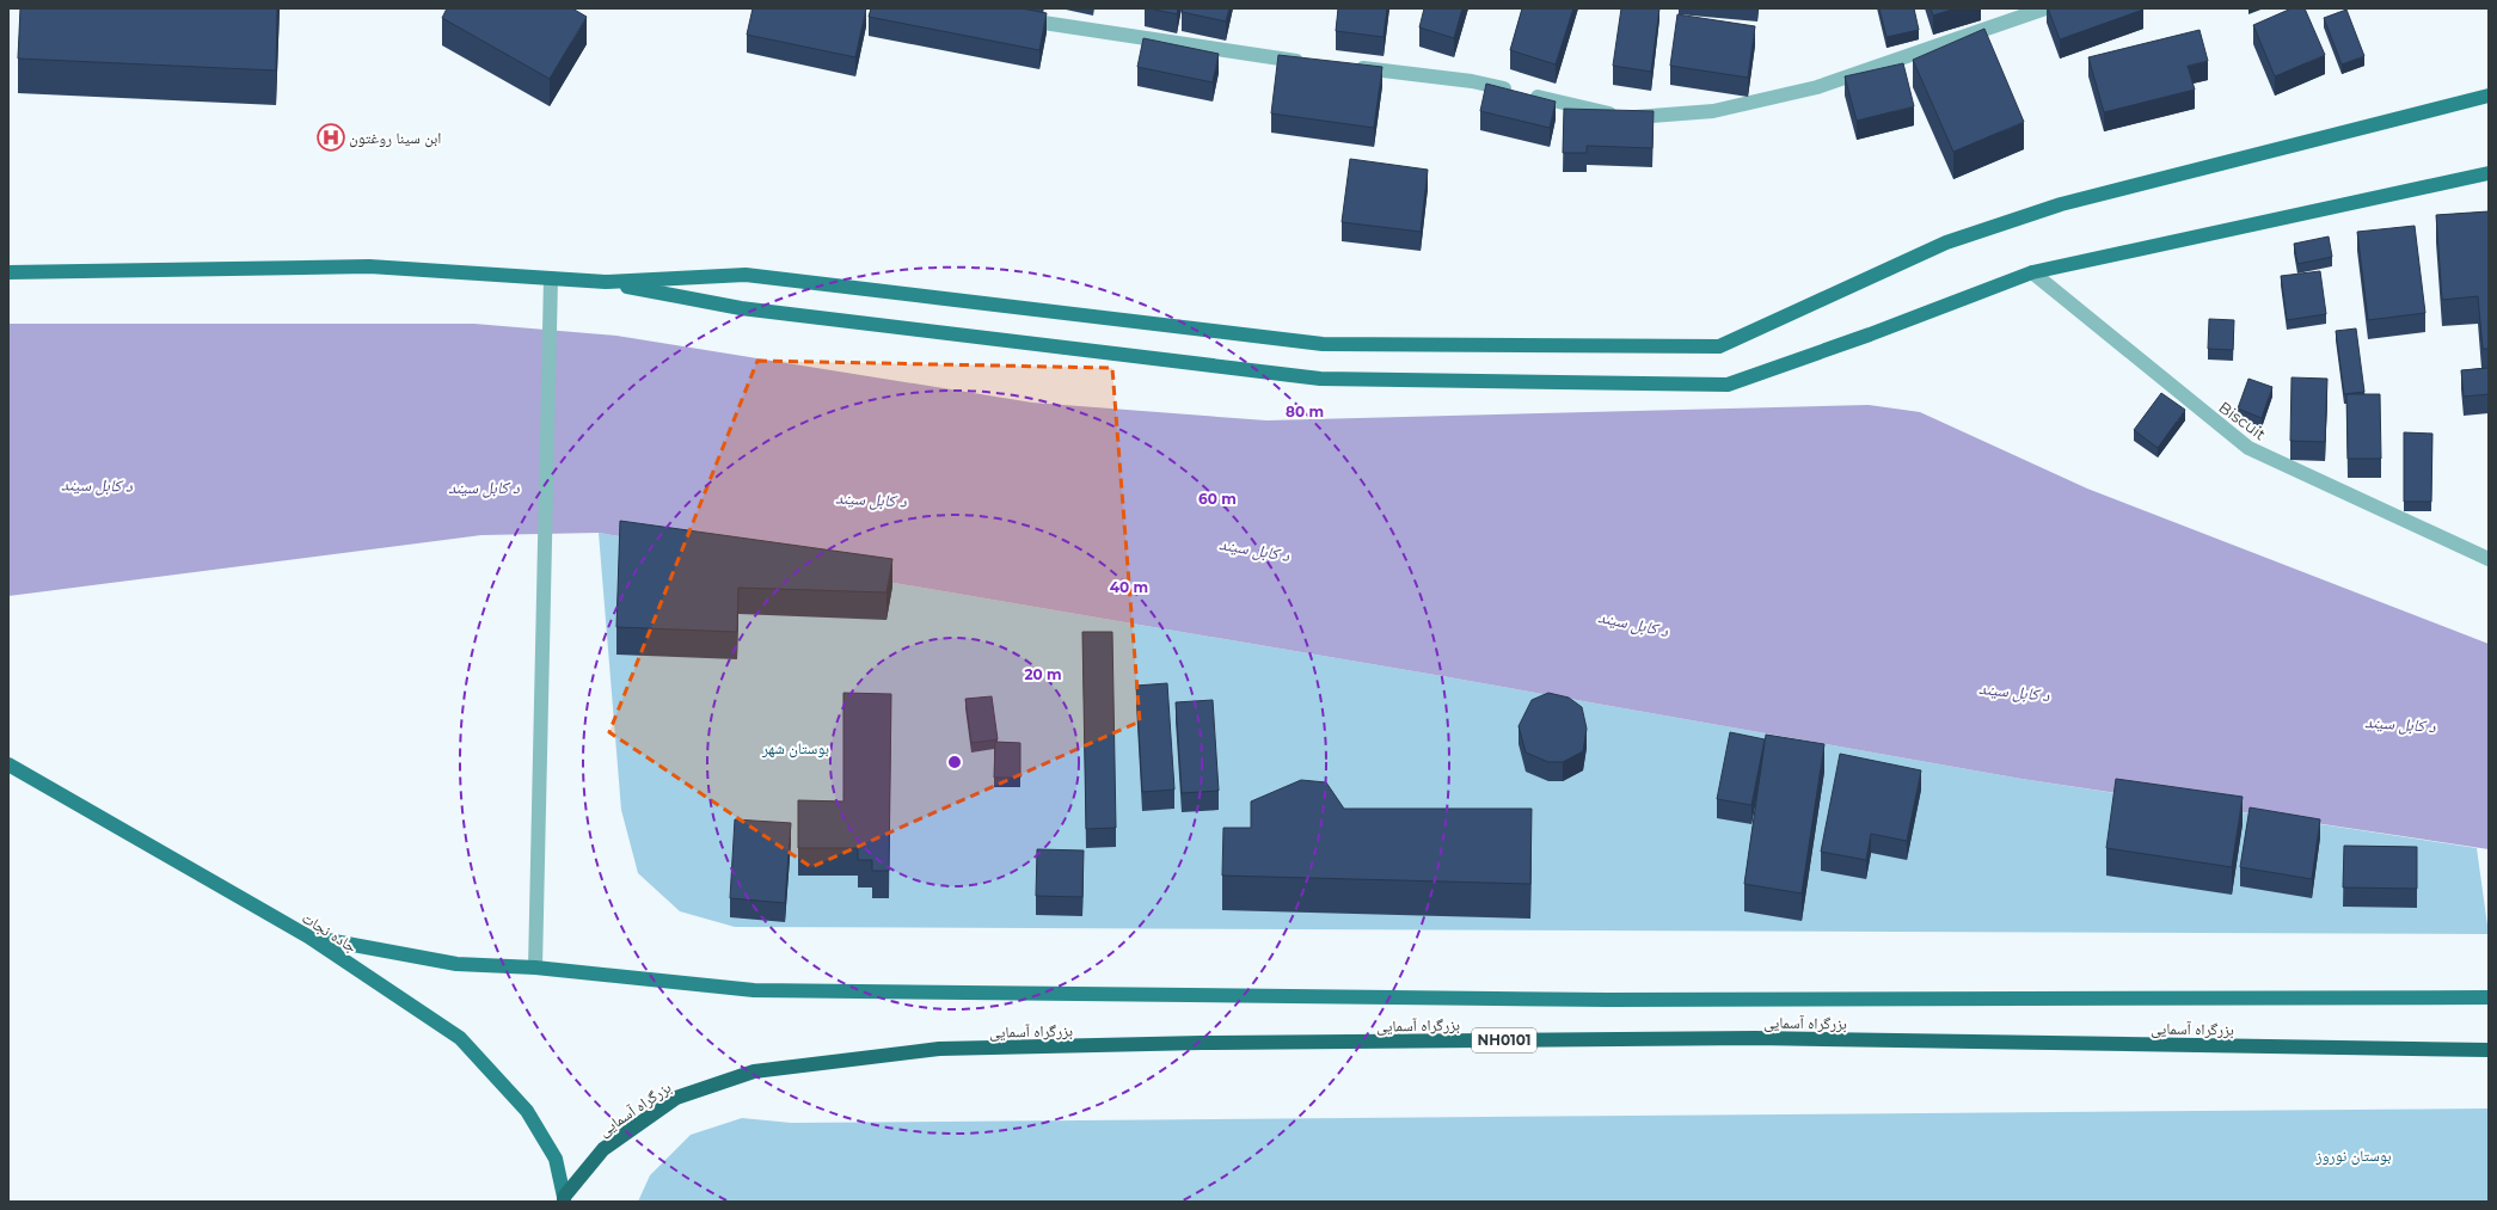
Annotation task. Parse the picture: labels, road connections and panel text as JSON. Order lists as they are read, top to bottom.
{
  "streets": {
    "highway": ["بزرگراه آسمایی", "NH0101"],
    "main road": ["جاده نجات"],
    "street": ["Biscuit"]
  },
  "crossings": [
    ["جاده نجات", "بزرگراه آسمایی"]
  ],
  "water": ["د کابل سيند"],
  "parks": ["بوستان شهر", "بوستان نوروز"],
  "places": {
    "hospital": ["ابن سینا روغتون"]
  },
  "rings": [
    "80 m",
    "60 m",
    "40 m",
    "20 m"
  ]
}
